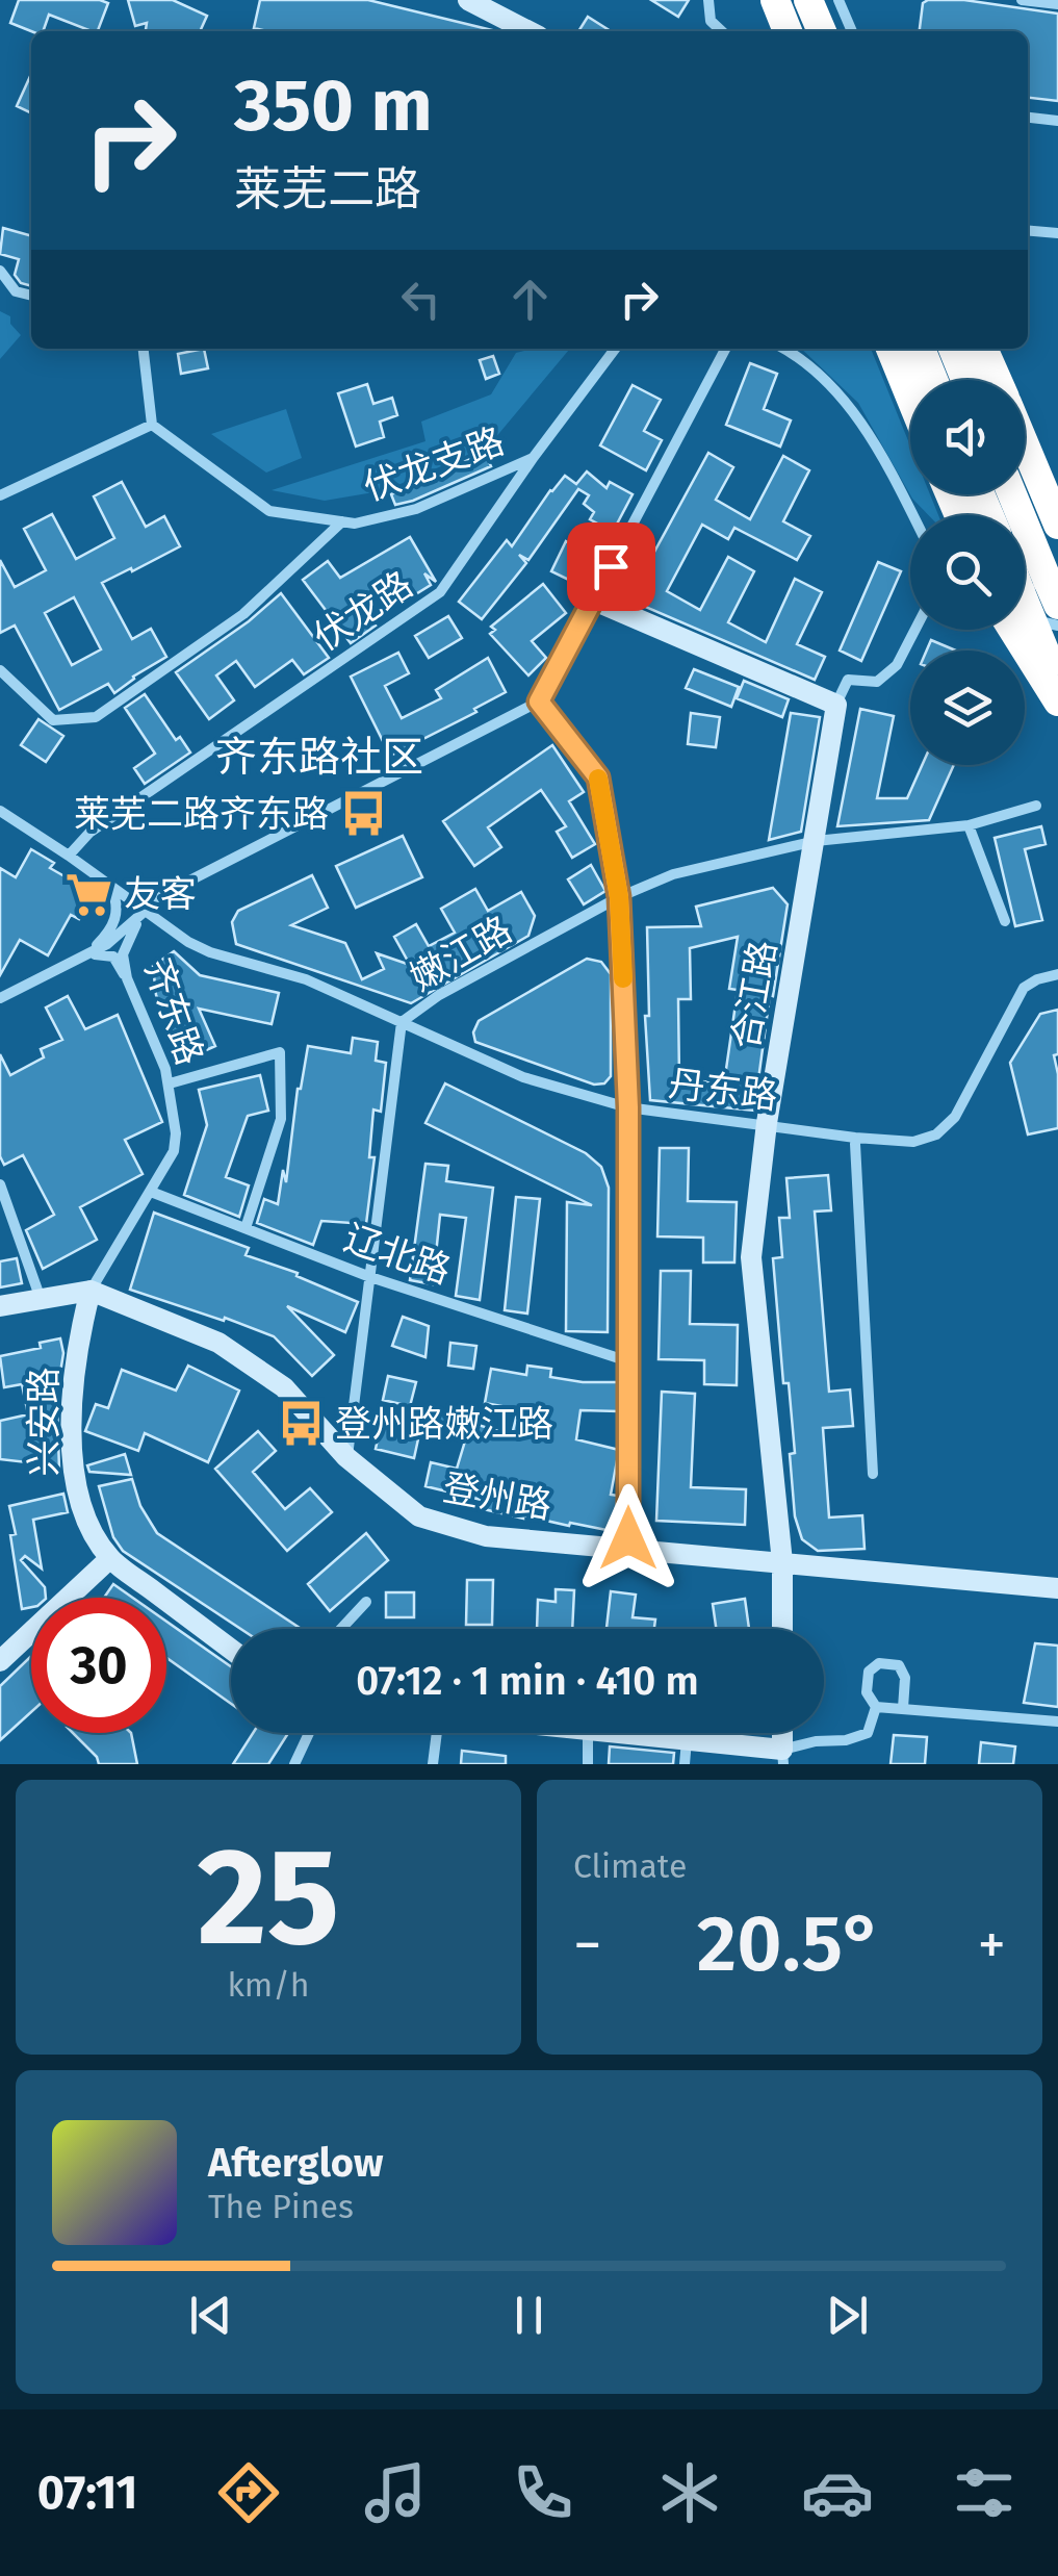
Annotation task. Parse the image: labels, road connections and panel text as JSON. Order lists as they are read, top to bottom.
{
  "streets": {
    "street": [
      "伏龙支路",
      "伏龙路",
      "嫩江路",
      "合江路",
      "齐东路",
      "丹东路",
      "辽北路",
      "兴安路",
      "登州路"
    ]
  },
  "crossings": [
    ["伏龙支路", "伏龙路"],
    ["伏龙路", "齐东路"],
    ["嫩江路", "合江路"],
    ["嫩江路", "丹东路"],
    ["嫩江路", "辽北路"],
    ["嫩江路", "登州路"],
    ["合江路", "丹东路"],
    ["合江路", "登州路"],
    ["齐东路", "丹东路"],
    ["齐东路", "辽北路"],
    ["齐东路", "兴安路"],
    ["齐东路", "登州路"],
    ["兴安路", "登州路"]
  ],
  "districts": ["齐东路社区"],
  "places": {
    "bus stop": ["莱芜二路齐东路", "登州路嫩江路"],
    "supermarket": ["友客"]
  },
  "page": {
    "turn": ["350 m", "莱芜二路"],
    "limit": "30",
    "trip": "07:12 · 1 min · 410 m",
    "tile": [
      ["25", "km/h"],
      "Climate"
    ],
    "heat": ["−", "20.5°", "+"],
    "song": ["Afterglow", "The Pines"],
    "tabs": "07:11"
  }
}
